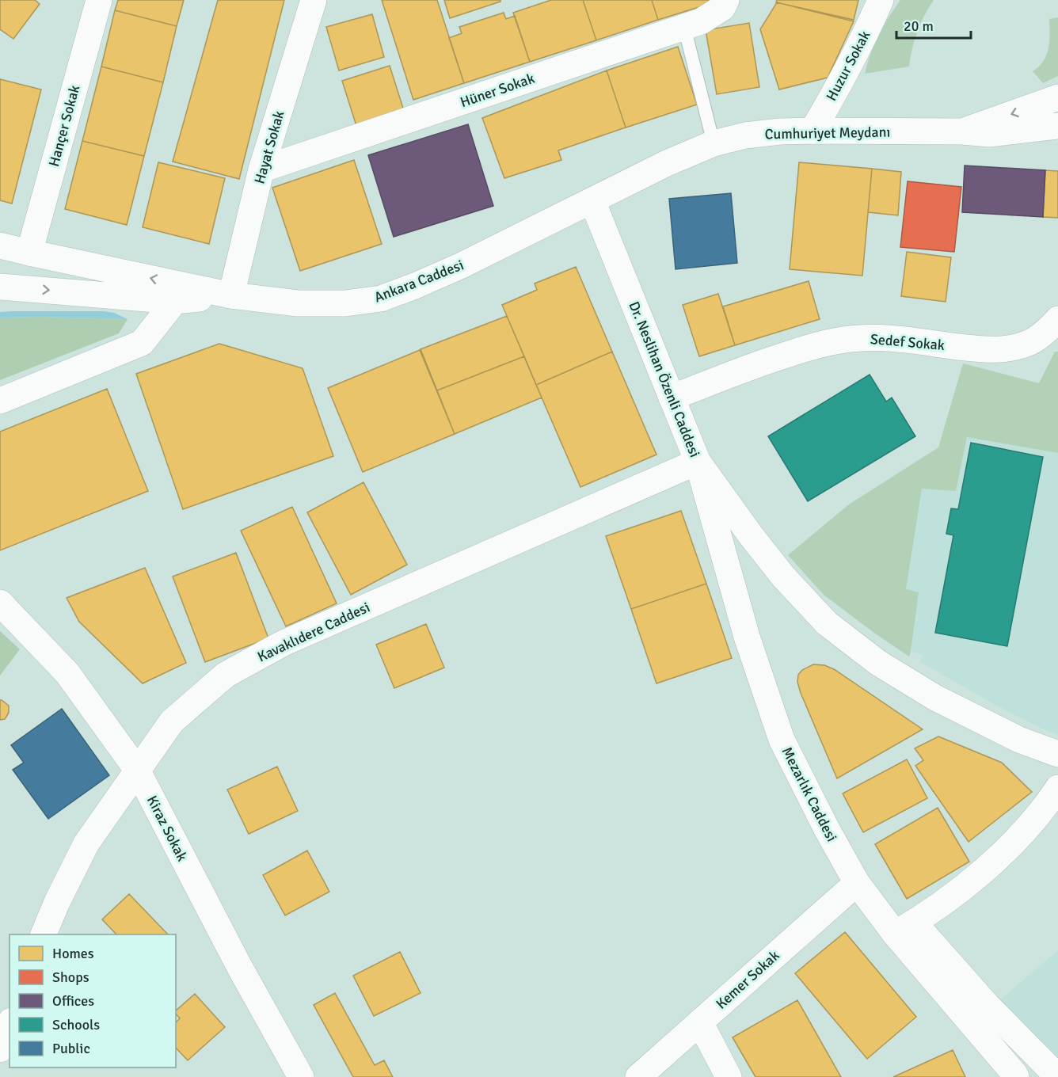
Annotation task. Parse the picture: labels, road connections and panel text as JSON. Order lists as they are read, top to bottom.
{
  "streets": {
    "street": [
      "Huzur Sokak",
      "Hüner Sokak",
      "Hançer Sokak",
      "Cumhuriyet Meydanı",
      "Hayat Sokak",
      "Ankara Caddesi",
      "Sedef Sokak",
      "Dr. Neslihan Özenli Caddesi",
      "Kavaklıdere Caddesi",
      "Mezarlık Caddesi",
      "Kiraz Sokak",
      "Kemer Sokak"
    ]
  },
  "crossings": [
    ["Huzur Sokak", "Cumhuriyet Meydanı"],
    ["Hüner Sokak", "Hayat Sokak"],
    ["Hançer Sokak", "Ankara Caddesi"],
    ["Cumhuriyet Meydanı", "Ankara Caddesi"],
    ["Cumhuriyet Meydanı", "Dr. Neslihan Özenli Caddesi"],
    ["Hayat Sokak", "Ankara Caddesi"],
    ["Ankara Caddesi", "Dr. Neslihan Özenli Caddesi"],
    ["Sedef Sokak", "Dr. Neslihan Özenli Caddesi"],
    ["Dr. Neslihan Özenli Caddesi", "Kavaklıdere Caddesi"],
    ["Dr. Neslihan Özenli Caddesi", "Mezarlık Caddesi"],
    ["Kavaklıdere Caddesi", "Mezarlık Caddesi"],
    ["Kavaklıdere Caddesi", "Kiraz Sokak"],
    ["Mezarlık Caddesi", "Kemer Sokak"]
  ],
  "legend": [
    "Homes",
    "Shops",
    "Offices",
    "Schools",
    "Public"
  ],
  "scale_bar": "20 m"
}
